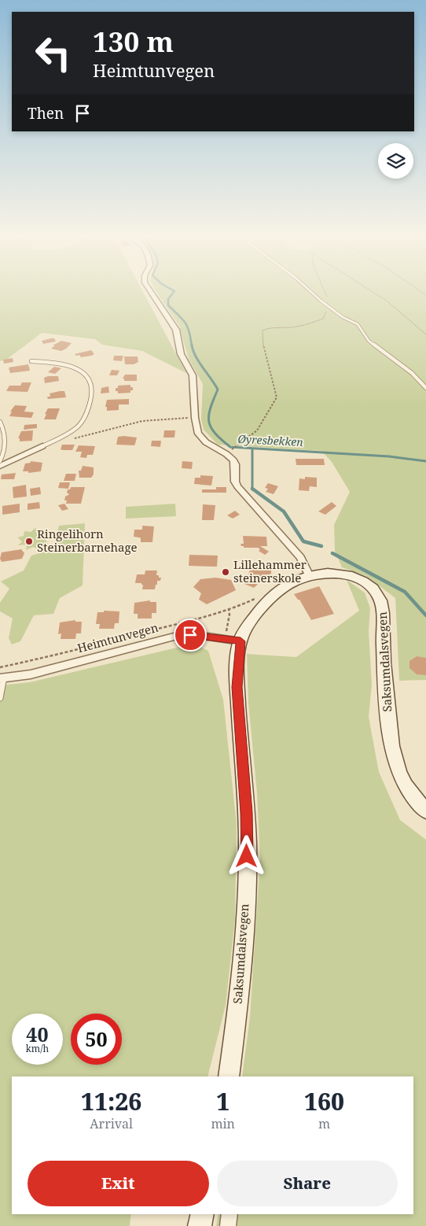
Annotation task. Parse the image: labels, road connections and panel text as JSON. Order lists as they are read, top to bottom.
{
  "streets": {
    "main road": ["Saksumdalsvegen"],
    "street": ["Heimtunvegen"]
  },
  "crossings": [
    ["Heimtunvegen", "Saksumdalsvegen"]
  ],
  "water": ["Øyresbekken"],
  "places": ["Ringelihorn Steinerbarnehage", "Lillehammer steinerskole"],
  "page": {
    "turn": ["130 m", "Heimtunvegen"],
    "then": "Then",
    "speed": "40 km/h",
    "limit": "50",
    "eta": [
      "11:26",
      "Arrival",
      "1",
      "min",
      "160",
      "m"
    ],
    "buttons": ["Exit", "Share"]
  }
}
